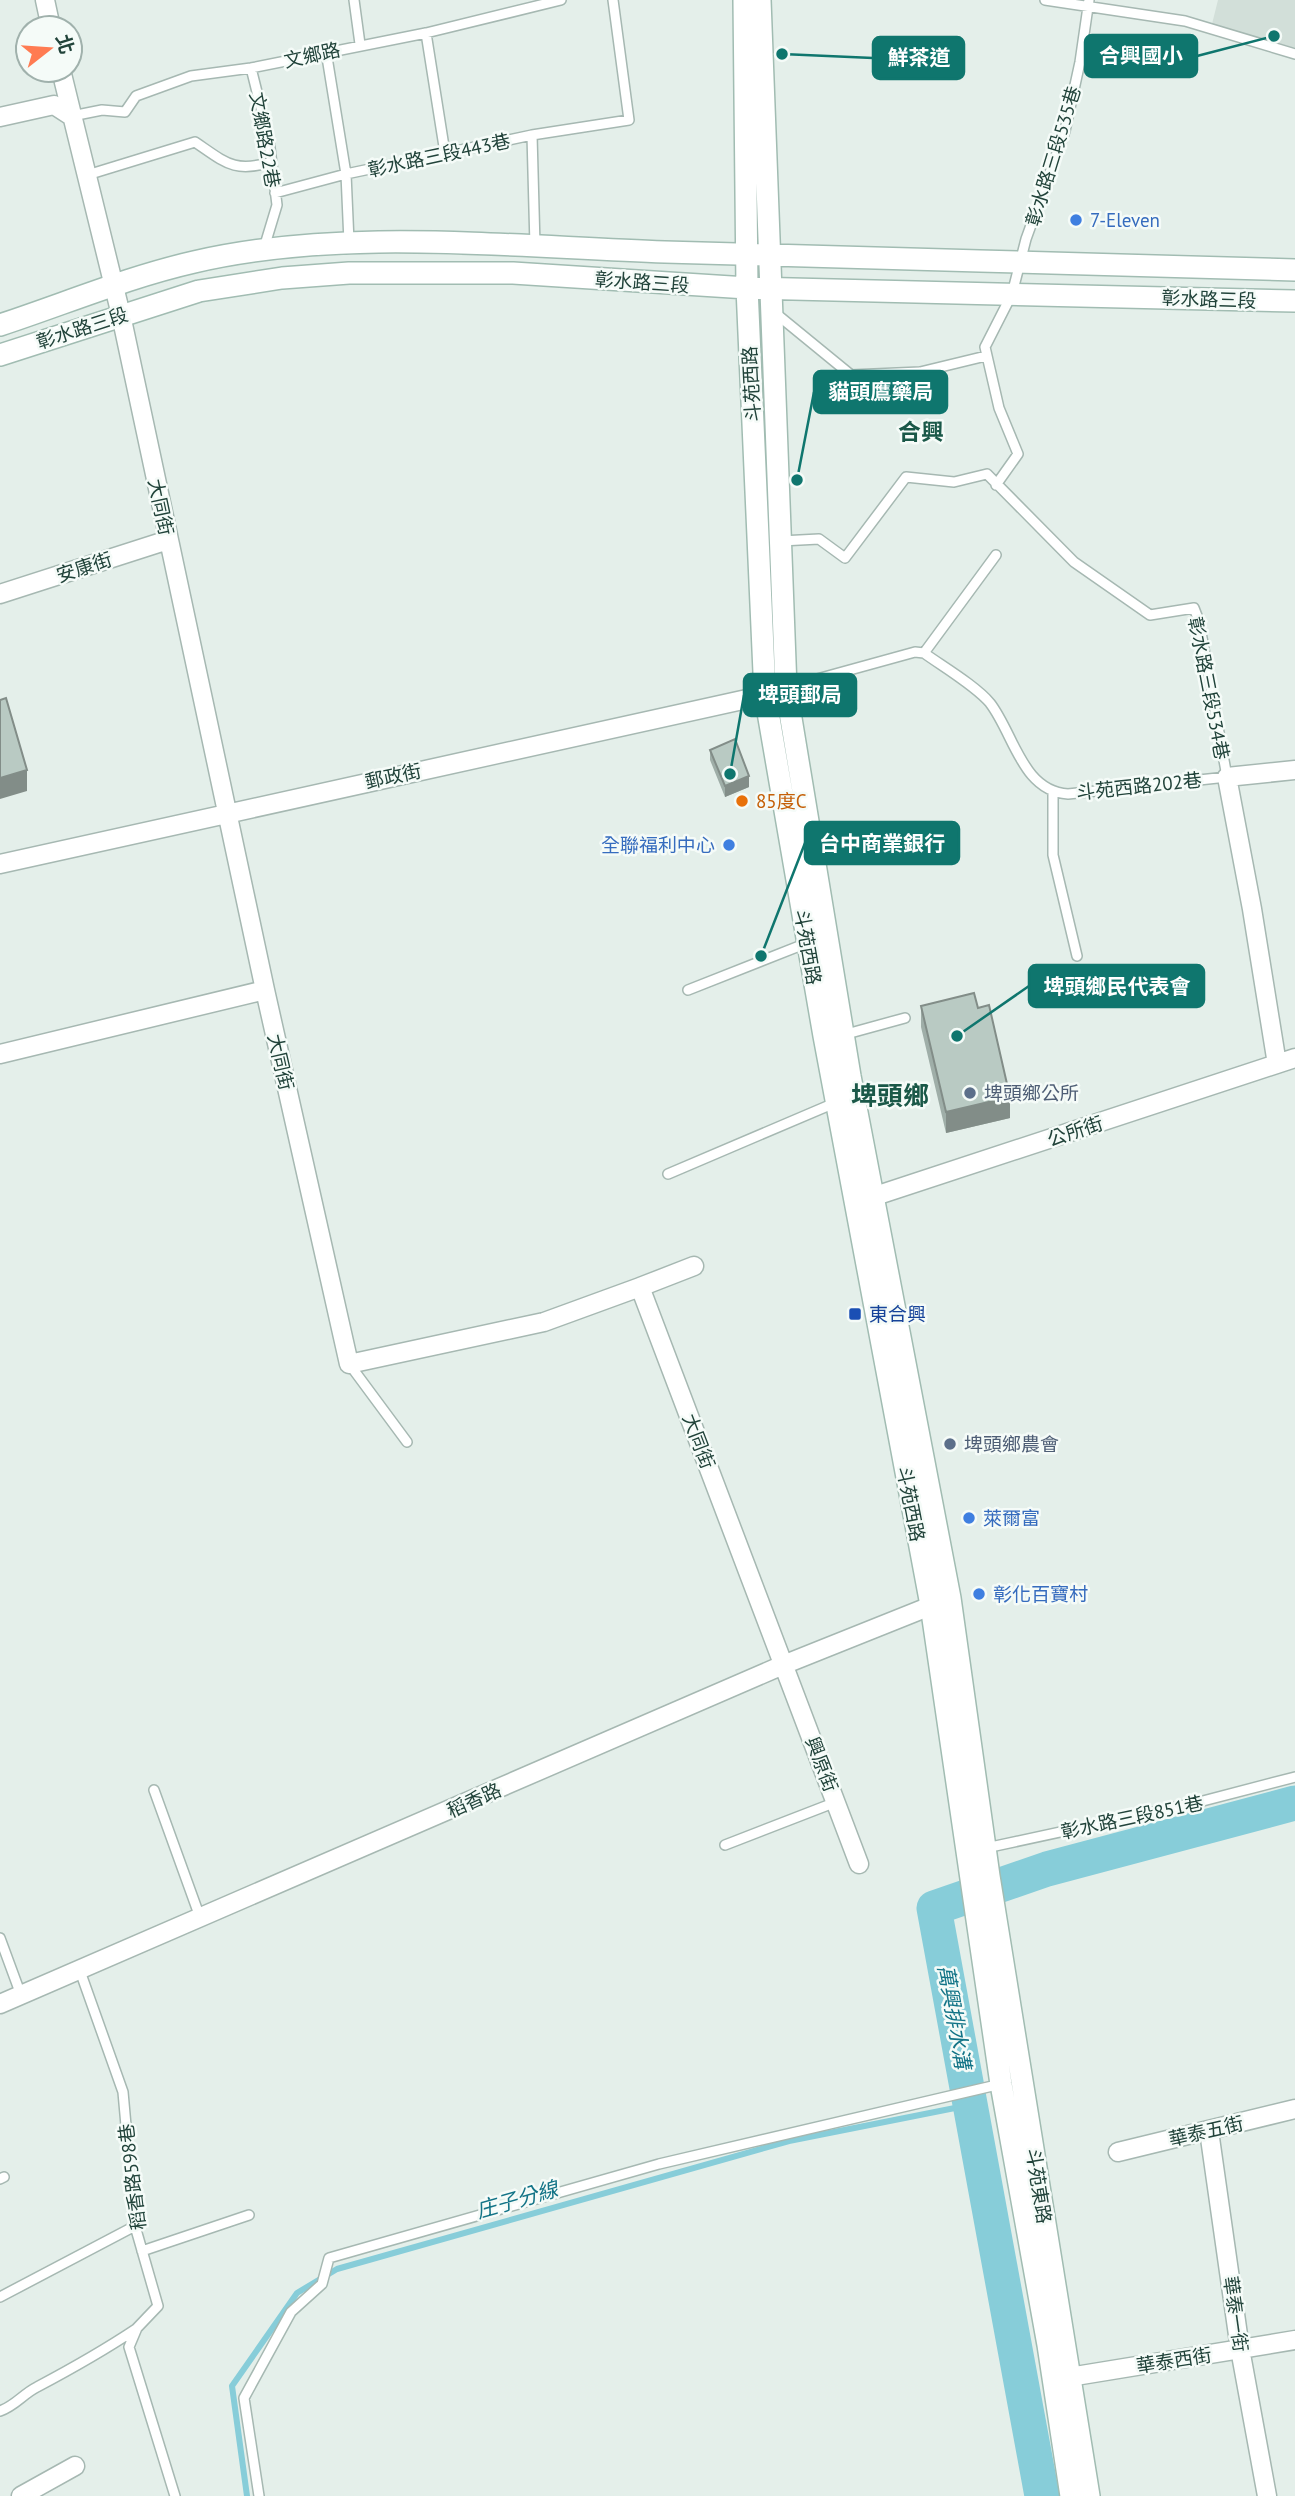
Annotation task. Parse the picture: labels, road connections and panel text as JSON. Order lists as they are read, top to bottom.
{
  "streets": {
    "main road": ["彰水路三段", "斗苑西路", "斗苑東路"],
    "street": [
      "大同街",
      "安康街",
      "郵政街",
      "公所街",
      "興原街",
      "稻香路",
      "華泰五街",
      "華泰一街",
      "華泰西街"
    ],
    "lane": [
      "文鄉路",
      "文鄉路22巷",
      "彰水路三段443巷",
      "彰水路三段535巷",
      "彰水路三段534巷",
      "斗苑西路202巷",
      "彰水路三段851巷",
      "稻香路598巷"
    ]
  },
  "crossings": [
    ["文鄉路", "文鄉路22巷"],
    ["文鄉路", "彰水路三段443巷"],
    ["文鄉路", "大同街"],
    ["文鄉路22巷", "彰水路三段443巷"],
    ["文鄉路22巷", "彰水路三段"],
    ["彰水路三段443巷", "彰水路三段"],
    ["彰水路三段535巷", "彰水路三段"],
    ["彰水路三段", "斗苑西路"],
    ["彰水路三段", "大同街"],
    ["斗苑西路", "郵政街"],
    ["斗苑西路", "公所街"],
    ["斗苑西路", "稻香路"],
    ["斗苑西路", "彰水路三段851巷"],
    ["斗苑西路", "斗苑東路"],
    ["大同街", "安康街"],
    ["大同街", "郵政街"],
    ["大同街", "興原街"],
    ["大同街", "稻香路"],
    ["彰水路三段534巷", "斗苑西路202巷"],
    ["興原街", "稻香路"],
    ["稻香路", "稻香路598巷"],
    ["華泰五街", "華泰一街"],
    ["斗苑東路", "華泰西街"],
    ["華泰一街", "華泰西街"]
  ],
  "districts": ["合興", "埤頭鄉"],
  "water": ["萬興排水溝", "庄子分線"],
  "places": {
    "other": [
      "合興國小",
      "鮮茶道",
      "7-Eleven",
      "貓頭鷹藥局",
      "埤頭郵局",
      "85度C",
      "全聯福利中心",
      "台中商業銀行",
      "埤頭鄉民代表會",
      "埤頭鄉公所",
      "埤頭鄉農會",
      "萊爾富",
      "彰化百寶村"
    ],
    "transit": ["東合興"]
  },
  "north": "right"
}
